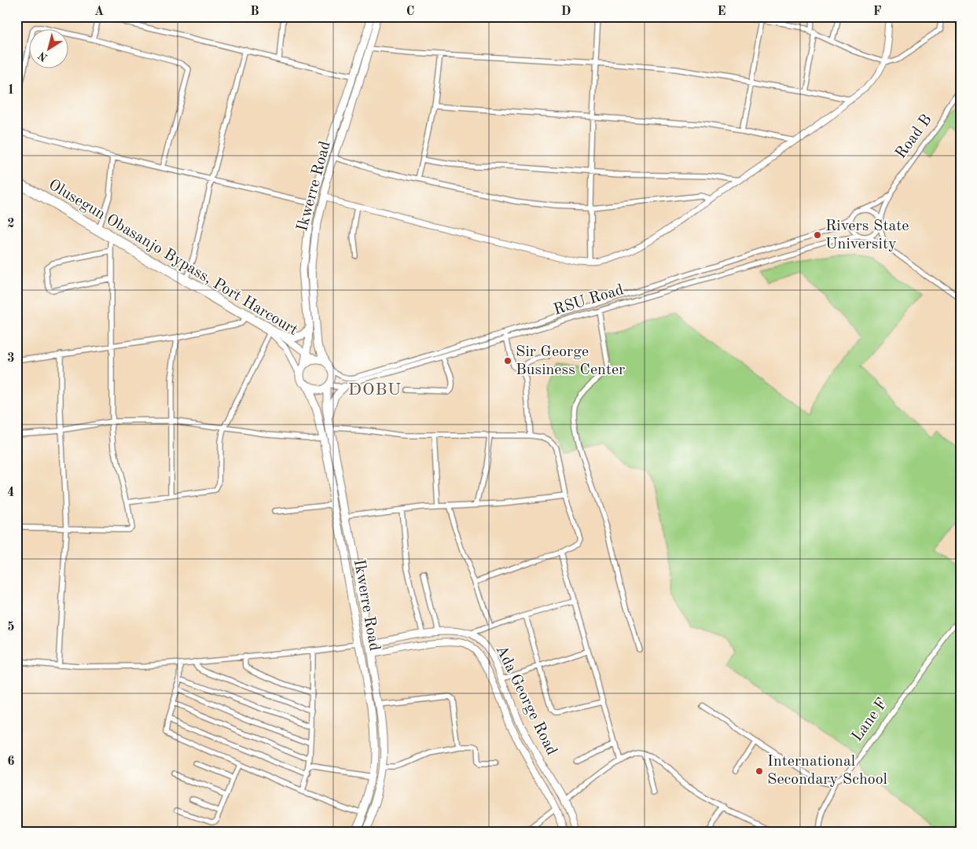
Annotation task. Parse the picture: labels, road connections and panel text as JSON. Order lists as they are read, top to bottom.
{
  "streets": {
    "main road": ["Ikwerre Road", "Ada George Road"],
    "street": [
      "Road B",
      "Olusegun Obasanjo Bypass, Port Harcourt",
      "RSU Road",
      "Lane F"
    ]
  },
  "crossings": [
    ["Ikwerre Road", "Olusegun Obasanjo Bypass, Port Harcourt"],
    ["Ikwerre Road", "RSU Road"],
    ["Ikwerre Road", "Ada George Road"],
    ["Olusegun Obasanjo Bypass, Port Harcourt", "RSU Road"]
  ],
  "districts": ["DOBU"],
  "places": ["Rivers State University", "Sir George Business Center", "International Secondary School"],
  "north": "bottom left",
  "grid": {
    "columns": [
      "A",
      "B",
      "C",
      "D",
      "E",
      "F"
    ],
    "rows": [
      "1",
      "2",
      "3",
      "4",
      "5",
      "6"
    ]
  }
}
